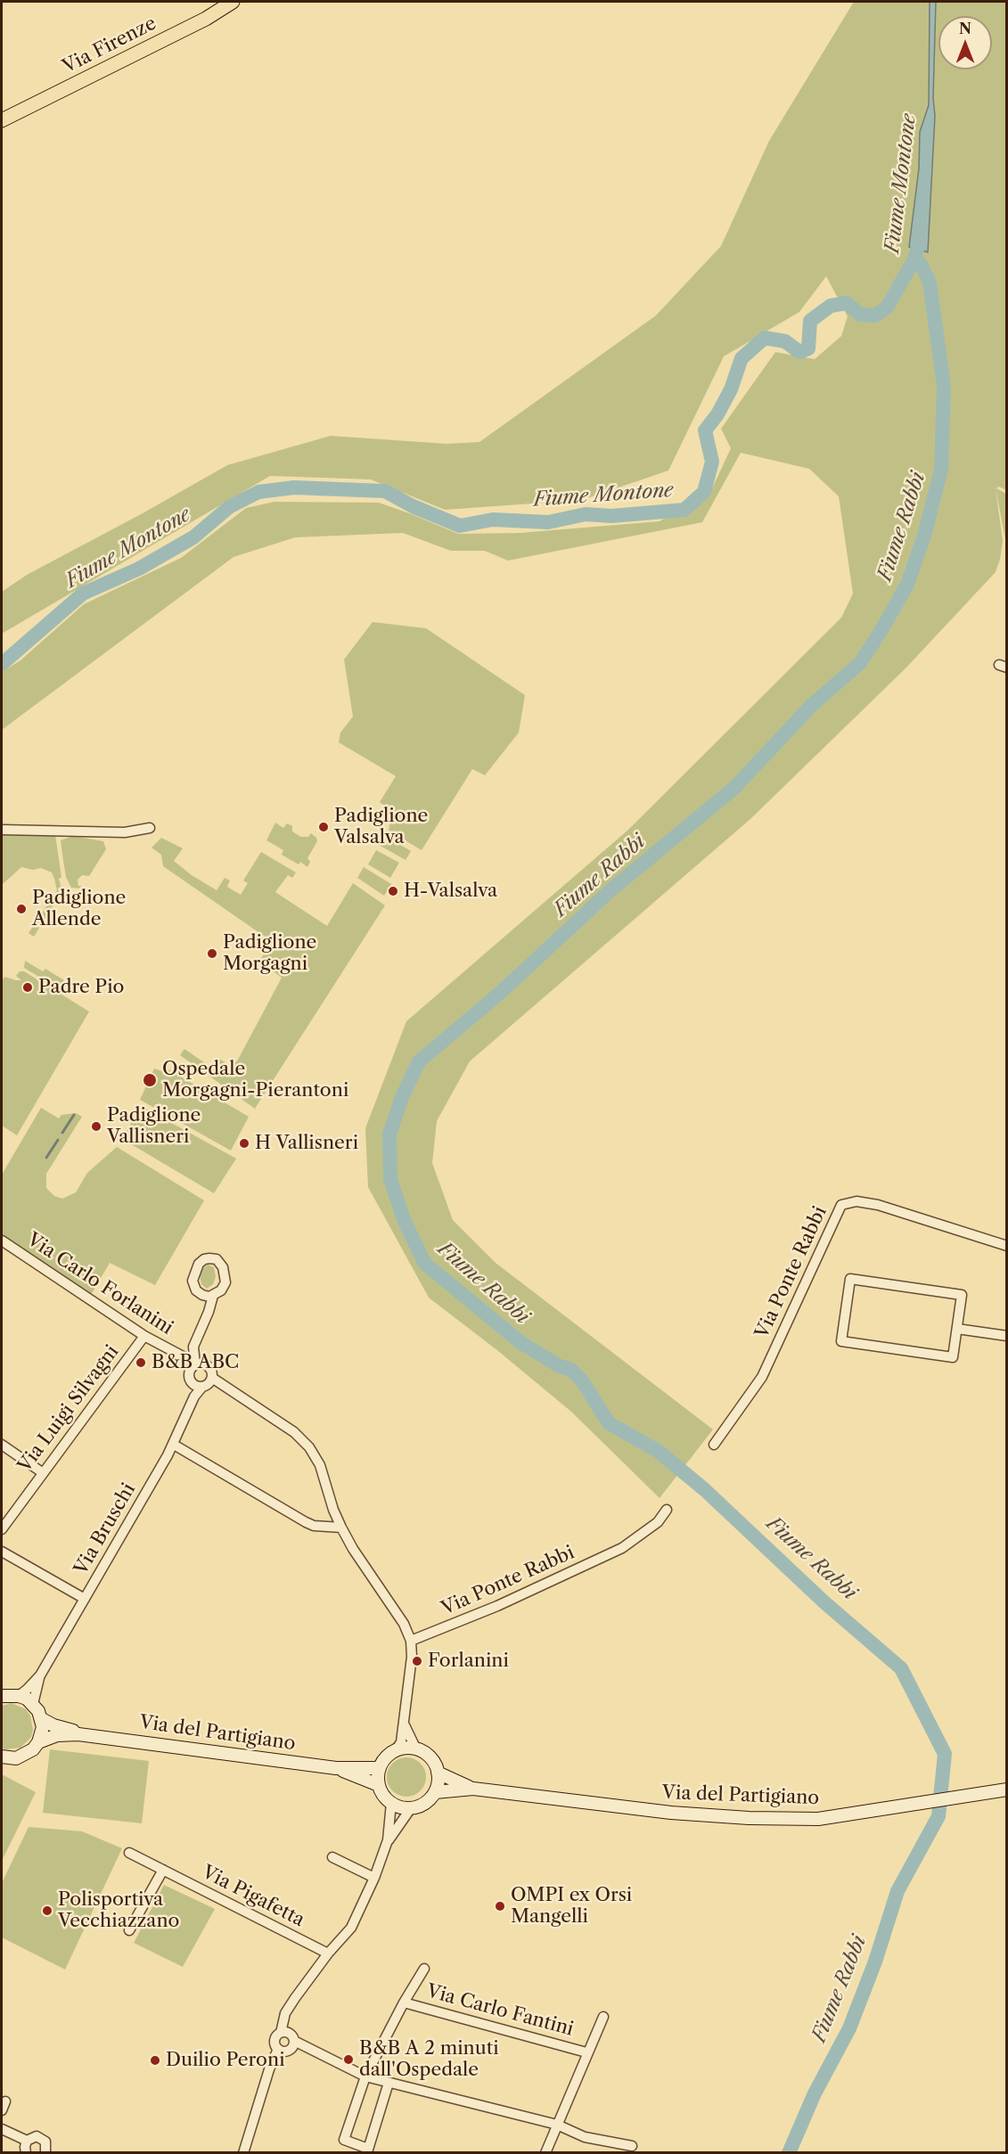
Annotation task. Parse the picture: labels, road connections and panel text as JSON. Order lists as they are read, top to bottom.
{
  "streets": {
    "main road": ["Via Firenze", "Via del Partigiano"],
    "street": [
      "Via Ponte Rabbi",
      "Via Carlo Forlanini",
      "Via Luigi Silvagni",
      "Via Bruschi",
      "Via Pigafetta",
      "Via Carlo Fantini"
    ]
  },
  "crossings": [
    ["Via Carlo Forlanini", "Via Luigi Silvagni"],
    ["Via Carlo Forlanini", "Via Bruschi"]
  ],
  "water": ["Fiume Montone", "Fiume Rabbi"],
  "places": [
    "Padiglione Valsalva",
    "H-Valsalva",
    "Padiglione Allende",
    "Padiglione Morgagni",
    "Padre Pio",
    "Ospedale Morgagni-Pierantoni",
    "Padiglione Vallisneri",
    "H Vallisneri",
    "B&B ABC",
    "Forlanini",
    "OMPI ex Orsi Mangelli",
    "Polisportiva Vecchiazzano",
    "B&B A 2 minuti dall'Ospedale",
    "Duilio Peroni"
  ],
  "north": "top"
}
